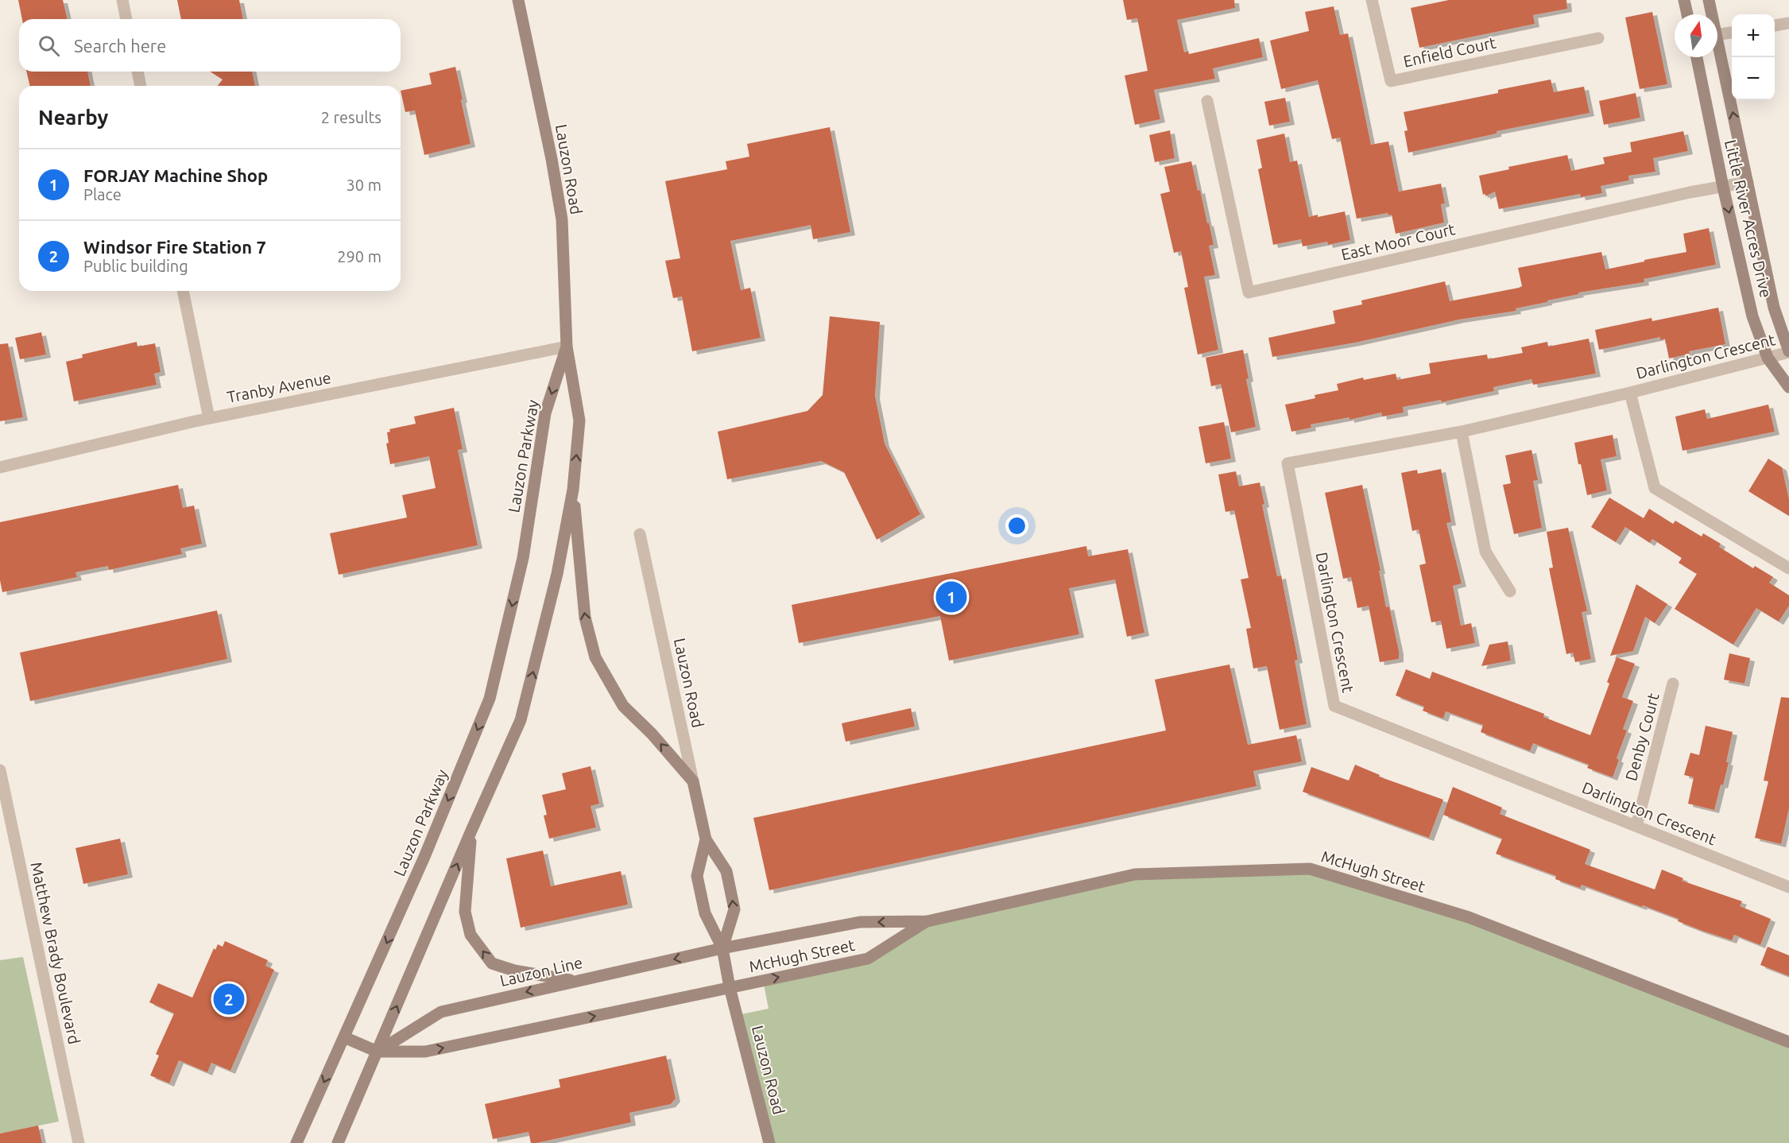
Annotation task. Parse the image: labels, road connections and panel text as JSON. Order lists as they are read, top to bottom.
{
  "streets": {
    "main road": [
      "Lauzon Road",
      "Little River Acres Drive",
      "Lauzon Parkway",
      "McHugh Street",
      "Lauzon Line"
    ],
    "street": [
      "Enfield Court",
      "East Moor Court",
      "Darlington Crescent",
      "Tranby Avenue",
      "Denby Court",
      "Matthew Brady Boulevard"
    ]
  },
  "crossings": [
    ["Lauzon Road", "Tranby Avenue"],
    ["Lauzon Road", "Lauzon Parkway"],
    ["Lauzon Road", "McHugh Street"],
    ["Lauzon Road", "Lauzon Line"],
    ["Little River Acres Drive", "East Moor Court"],
    ["Little River Acres Drive", "Darlington Crescent"],
    ["Darlington Crescent", "Denby Court"],
    ["Tranby Avenue", "Lauzon Parkway"],
    ["McHugh Street", "Lauzon Line"]
  ],
  "north": "top",
  "page": {
    "map_buttons": ["+", "−"],
    "search": "Search here",
    "heading": ["Nearby", "2 results"],
    "list": [
      {
        "mark": "1",
        "name": "FORJAY Machine Shop",
        "note": "Place",
        "value": "30 m"
      },
      {
        "mark": "2",
        "name": "Windsor Fire Station 7",
        "note": "Public building",
        "value": "290 m"
      }
    ],
    "pins": ["1", "2"]
  }
}
